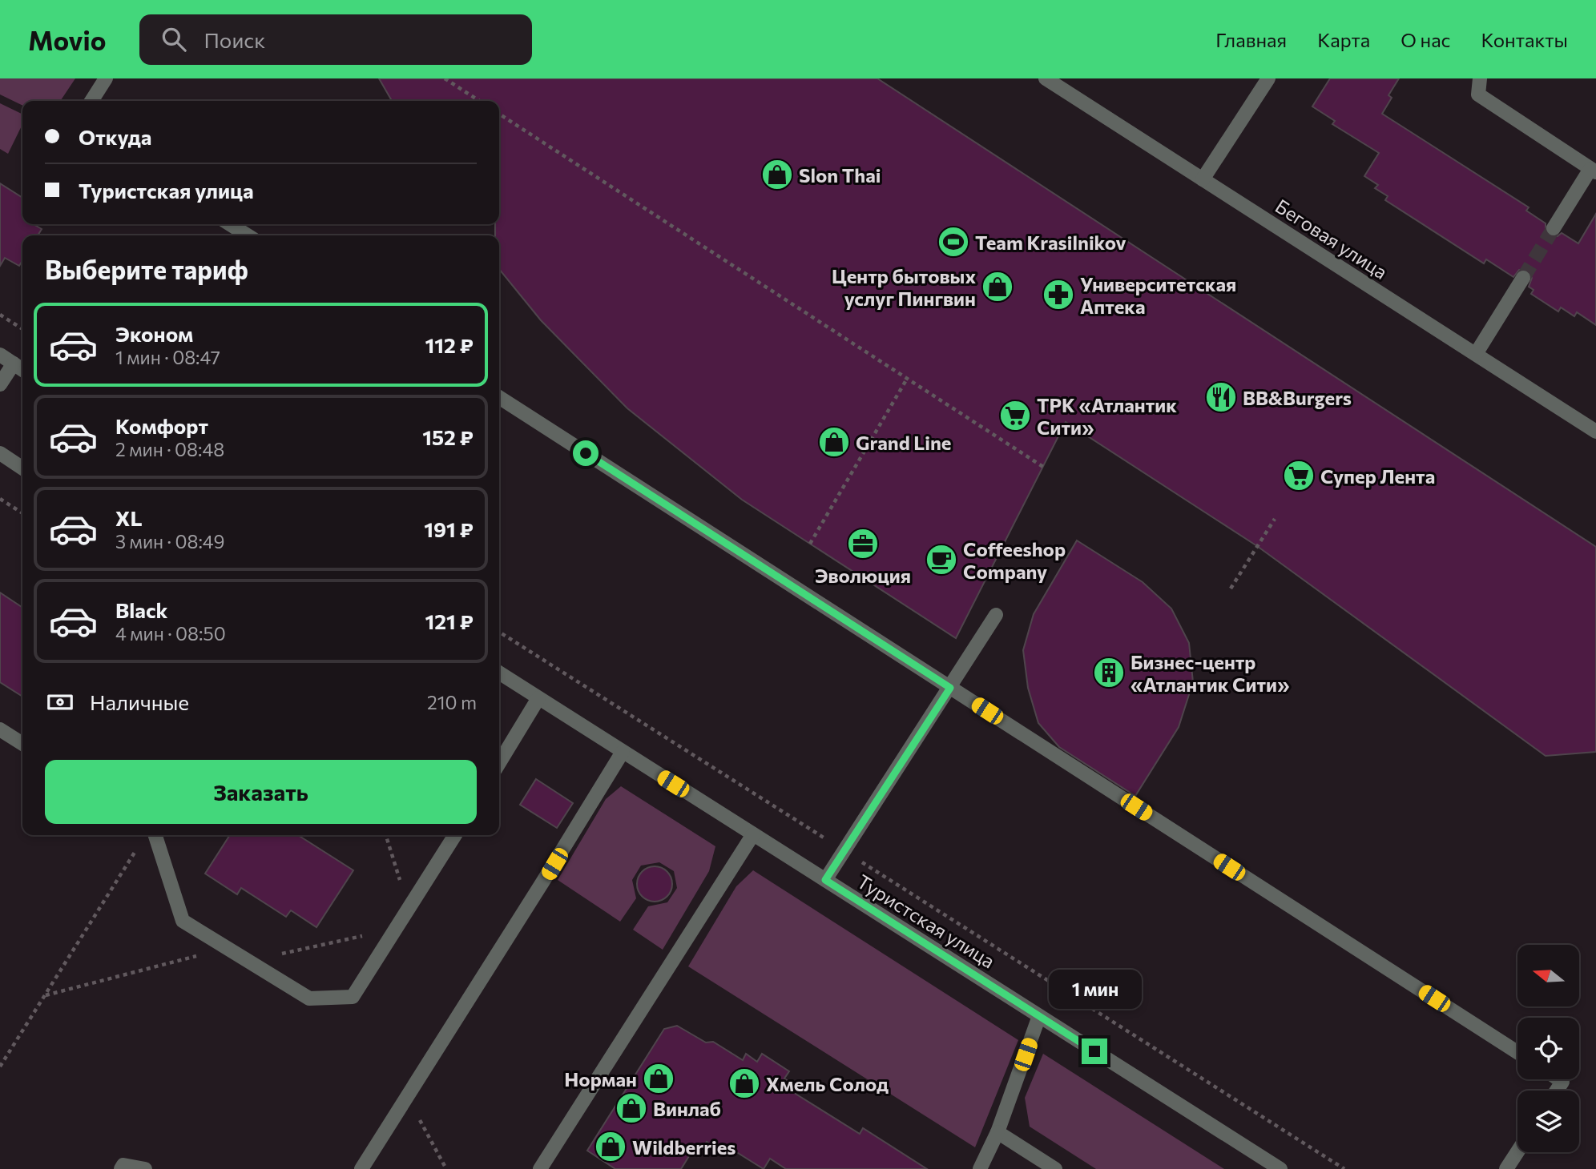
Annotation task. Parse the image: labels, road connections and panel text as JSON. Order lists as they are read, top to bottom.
{
  "streets": {
    "street": ["Беговая улица", "Туристская улица"]
  },
  "places": {
    "shop": [
      "Slon Thai",
      "Центр бытовых услуг Пингвин",
      "Grand Line",
      "Норман",
      "Хмель Солод",
      "Винлаб",
      "Wildberries"
    ],
    "sports": ["Team Krasilnikov"],
    "pharmacy": ["Университетская Аптека"],
    "restaurant": ["BB&Burgers"],
    "supermarket": ["ТРК «Атлантик Сити»", "Супер Лента"],
    "office": ["Эволюция"],
    "cafe": ["Coffeeshop Company"],
    "building": ["Бизнес-центр «Атлантик Сити»"]
  },
  "north": "left",
  "page": {
    "header": "Movio",
    "search": "Поиск",
    "nav": [
      "Главная",
      "Карта",
      "О нас",
      "Контакты"
    ],
    "banner": ["Откуда", "Туристская улица"],
    "heading": "Выберите тариф",
    "list": [
      {
        "name": "Эконом",
        "note": "1 мин · 08:47",
        "value": "112 ₽"
      },
      {
        "name": "Комфорт",
        "note": "2 мин · 08:48",
        "value": "152 ₽"
      },
      {
        "name": "XL",
        "note": "3 мин · 08:49",
        "value": "191 ₽"
      },
      {
        "name": "Black",
        "note": "4 мин · 08:50",
        "value": "121 ₽"
      }
    ],
    "pay": ["Наличные", "210 m"],
    "buttons": "Заказать",
    "bubble": "1 мин"
  }
}
